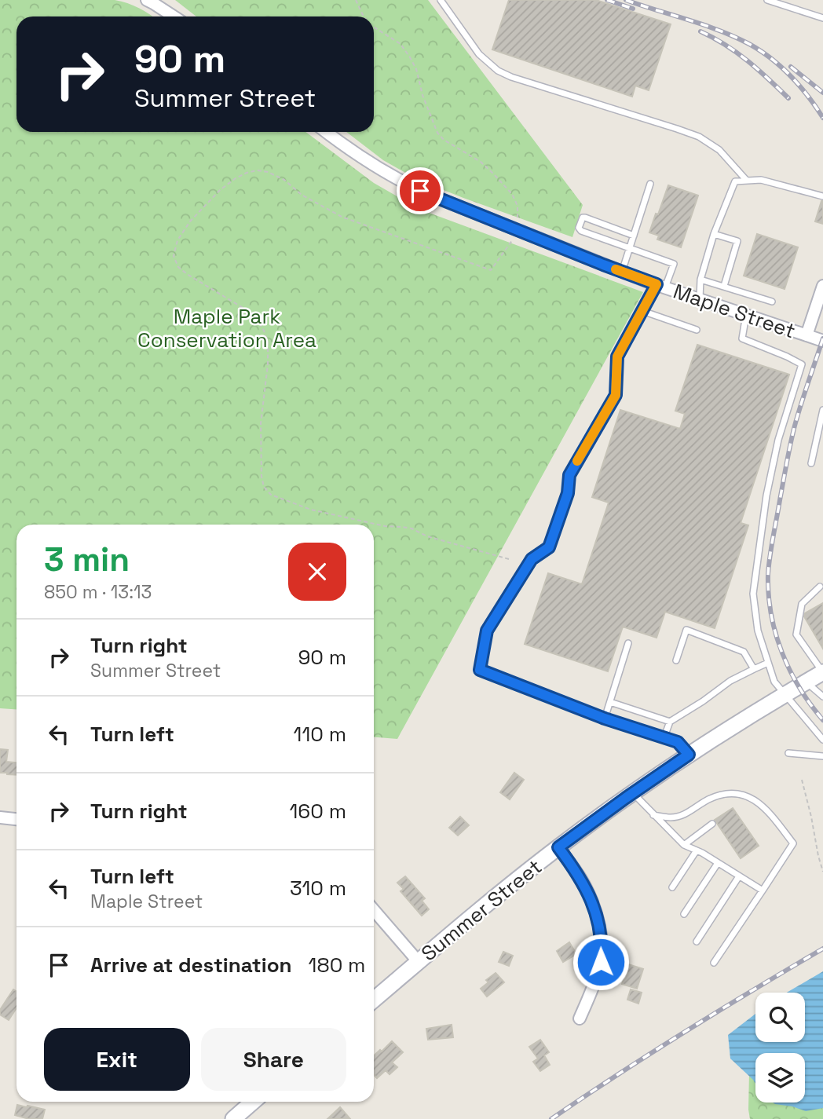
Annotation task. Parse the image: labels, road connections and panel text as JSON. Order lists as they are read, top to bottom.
{
  "streets": {
    "main road": ["Summer Street"],
    "street": ["Maple Street"]
  },
  "parks": ["Maple Park Conservation Area"],
  "page": {
    "turn": ["90 m", "Summer Street"],
    "heading": ["3 min", "850 m · 13:13"],
    "list": [
      {
        "name": "Turn right",
        "note": "Summer Street",
        "value": "90 m"
      },
      {
        "name": "Turn left",
        "value": "110 m"
      },
      {
        "name": "Turn right",
        "value": "160 m"
      },
      {
        "name": "Turn left",
        "note": "Maple Street",
        "value": "310 m"
      },
      {
        "name": "Arrive at destination",
        "value": "180 m"
      }
    ],
    "buttons": ["Exit", "Share"]
  }
}
